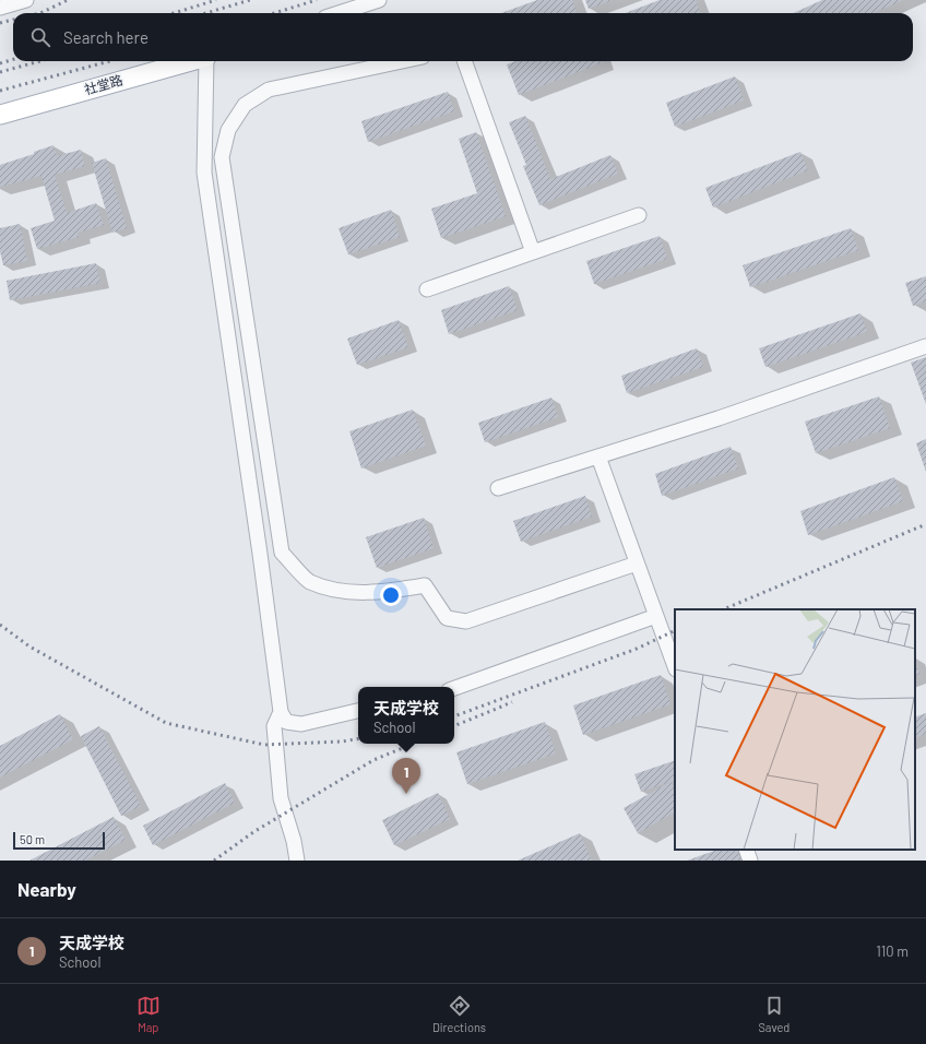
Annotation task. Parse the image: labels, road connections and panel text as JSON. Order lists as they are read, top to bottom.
{
  "streets": {
    "main road": ["社堂路"]
  },
  "scale_bar": "50 m",
  "page": {
    "search": "Search here",
    "popup": ["天成学校", "School"],
    "pins": "1",
    "scale": "50 m",
    "heading": "Nearby",
    "list": [
      {
        "mark": "1",
        "name": "天成学校",
        "note": "School",
        "value": "110 m"
      }
    ],
    "nav": ["Map", "Directions", "Saved"]
  }
}
